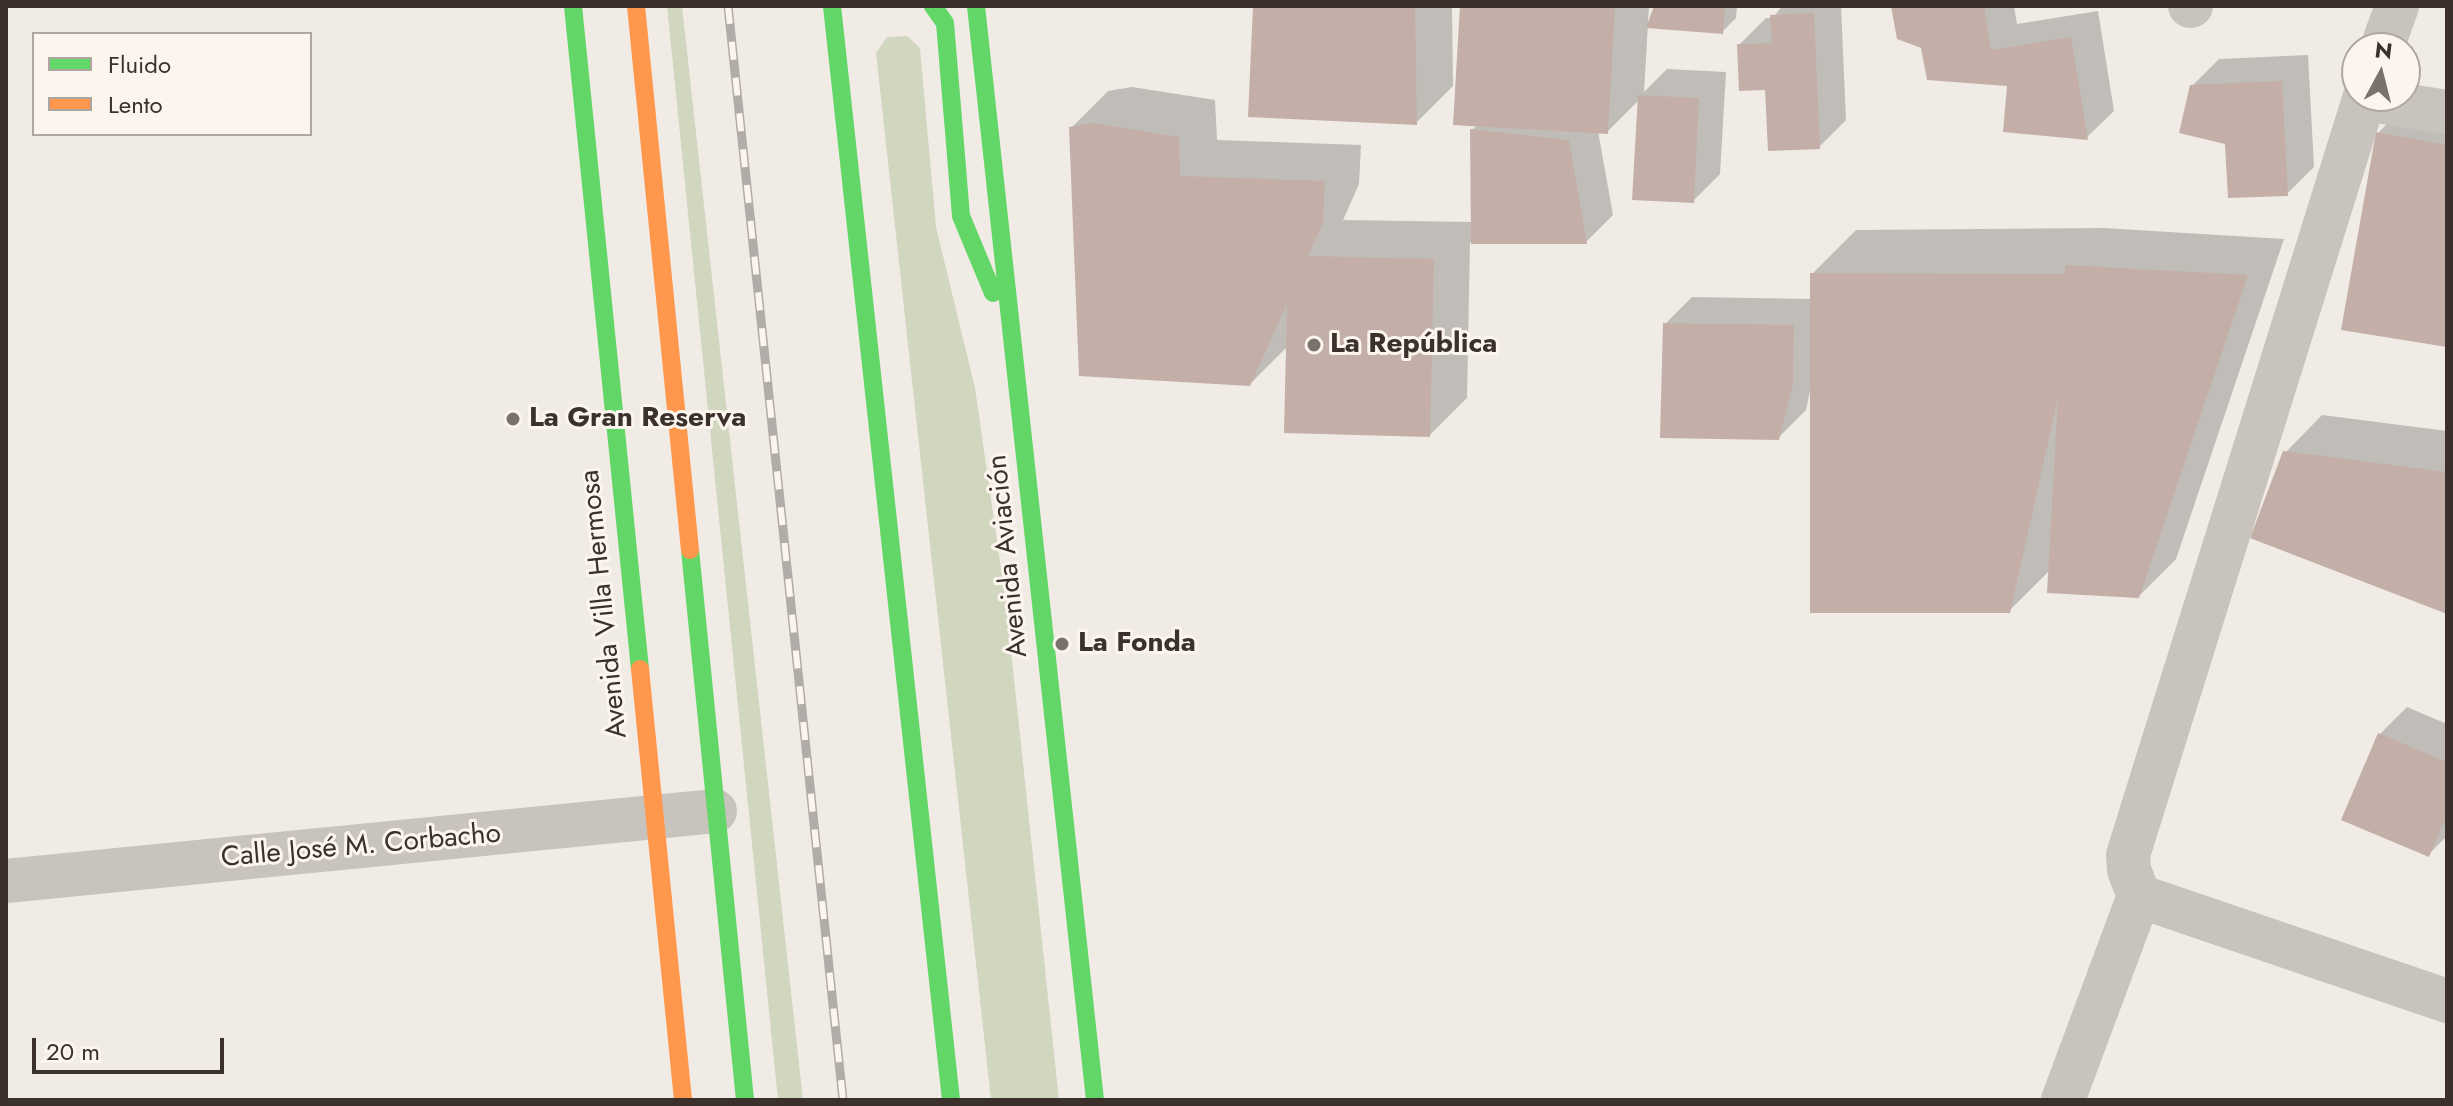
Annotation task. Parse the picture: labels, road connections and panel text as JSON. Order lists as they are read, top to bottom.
{
  "streets": {
    "main road": ["Avenida Aviación", "Avenida Villa Hermosa"],
    "street": ["Calle José M. Corbacho"]
  },
  "crossings": [
    ["Avenida Villa Hermosa", "Calle José M. Corbacho"]
  ],
  "places": ["La República", "La Gran Reserva", "La Fonda"],
  "legend": ["Fluido", "Lento"],
  "scale_bar": "20 m",
  "north": "top"
}
